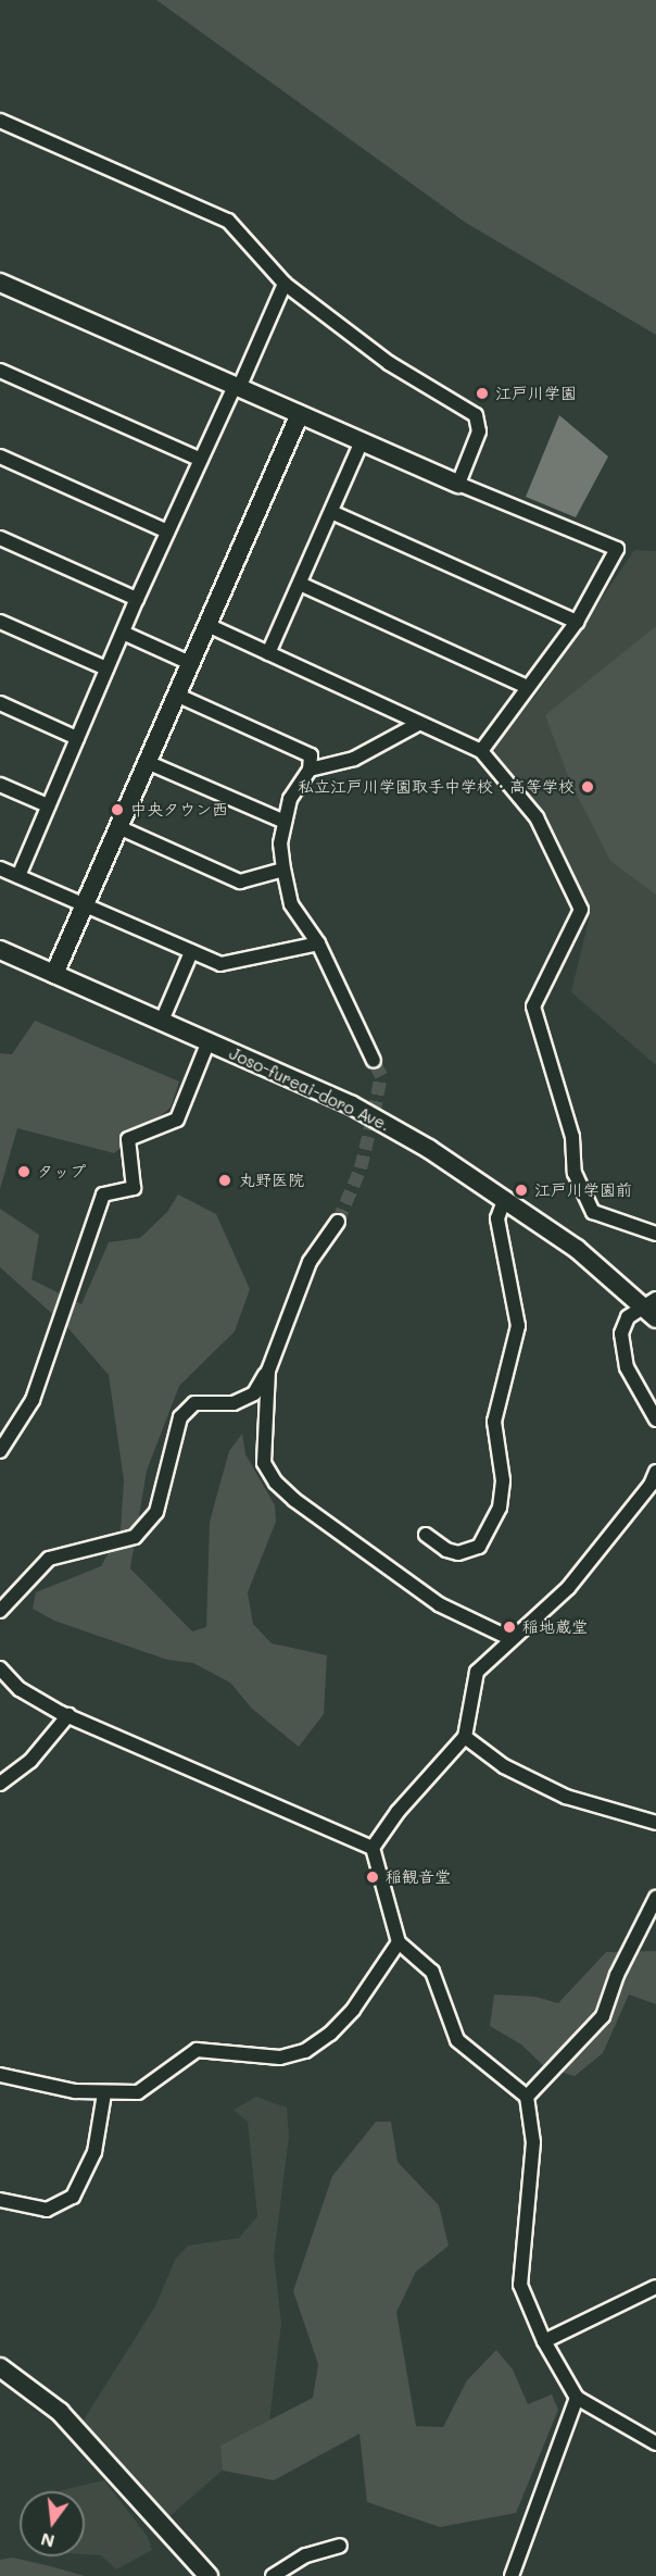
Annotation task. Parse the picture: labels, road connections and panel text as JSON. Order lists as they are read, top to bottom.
{
  "streets": {
    "street": ["Joso-fureai-doro Ave."]
  },
  "places": [
    "江戸川学園",
    "私立江戸川学園取手中学校・高等学校",
    "中央タウン西",
    "タップ",
    "丸野医院",
    "江戸川学園前",
    "稲地蔵堂",
    "稲観音堂"
  ],
  "north": "bottom"
}
